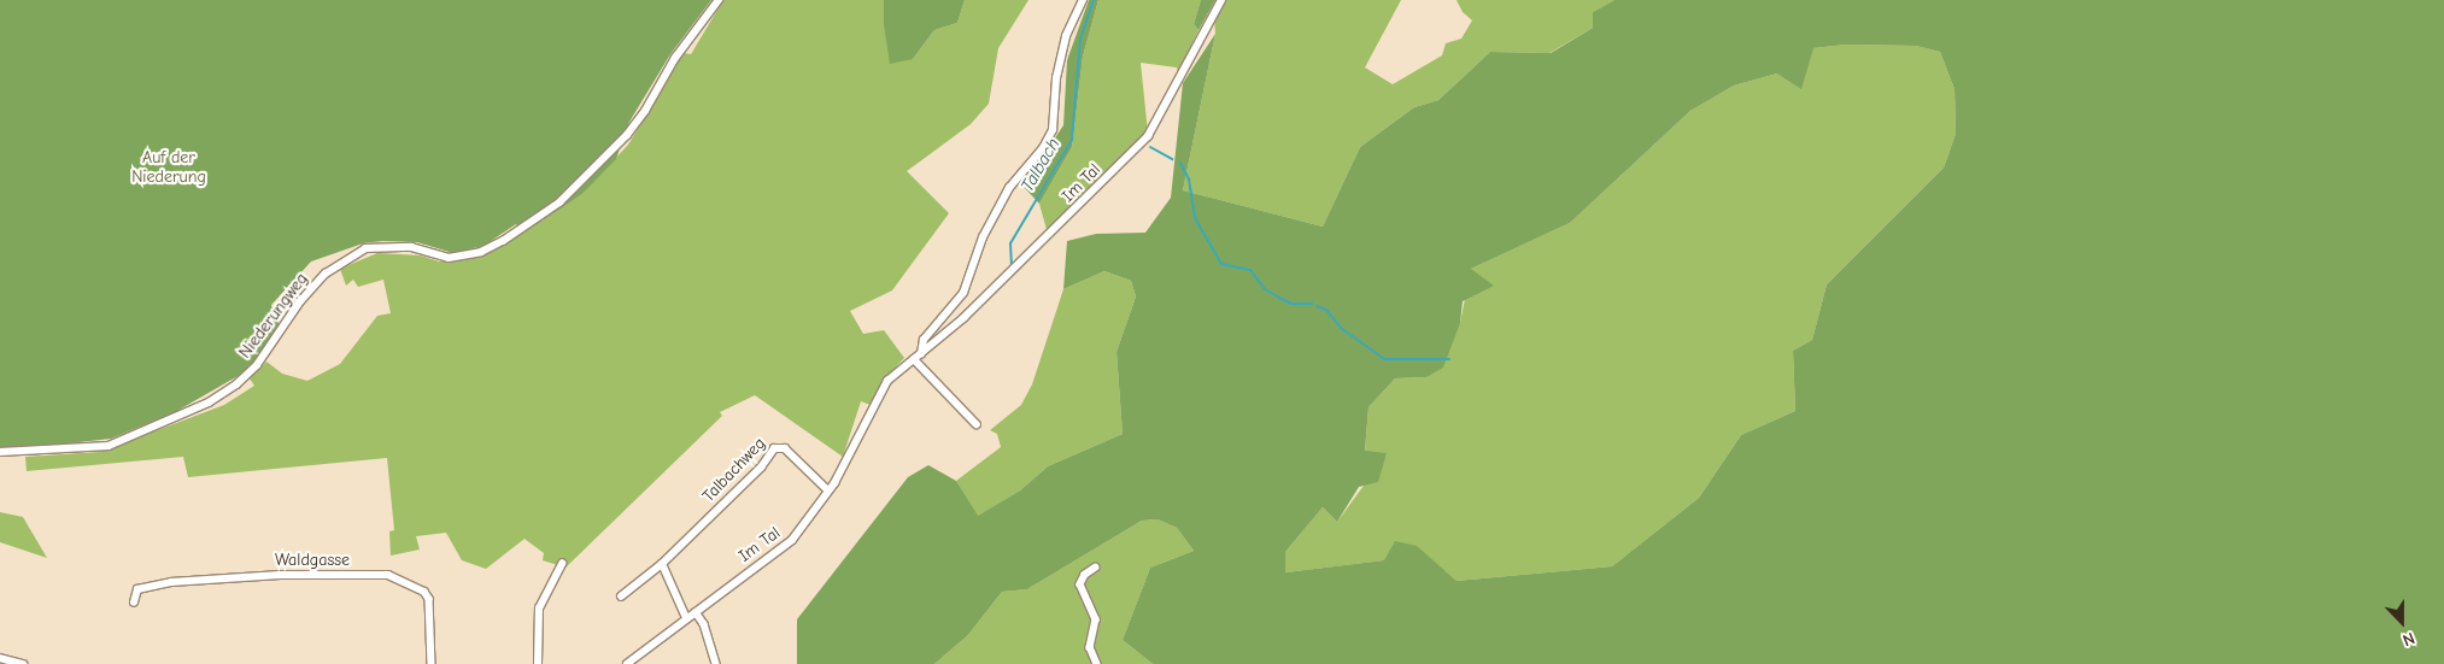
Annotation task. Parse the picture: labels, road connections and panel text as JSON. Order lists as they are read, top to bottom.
{
  "streets": {
    "street": [
      "Im Tal",
      "Niederungweg",
      "Talbachweg",
      "Waldgasse"
    ]
  },
  "crossings": [
    ["Im Tal", "Talbachweg"]
  ],
  "water": ["Talbach"],
  "parks": ["Auf der Niederung"],
  "north": "bottom"
}
